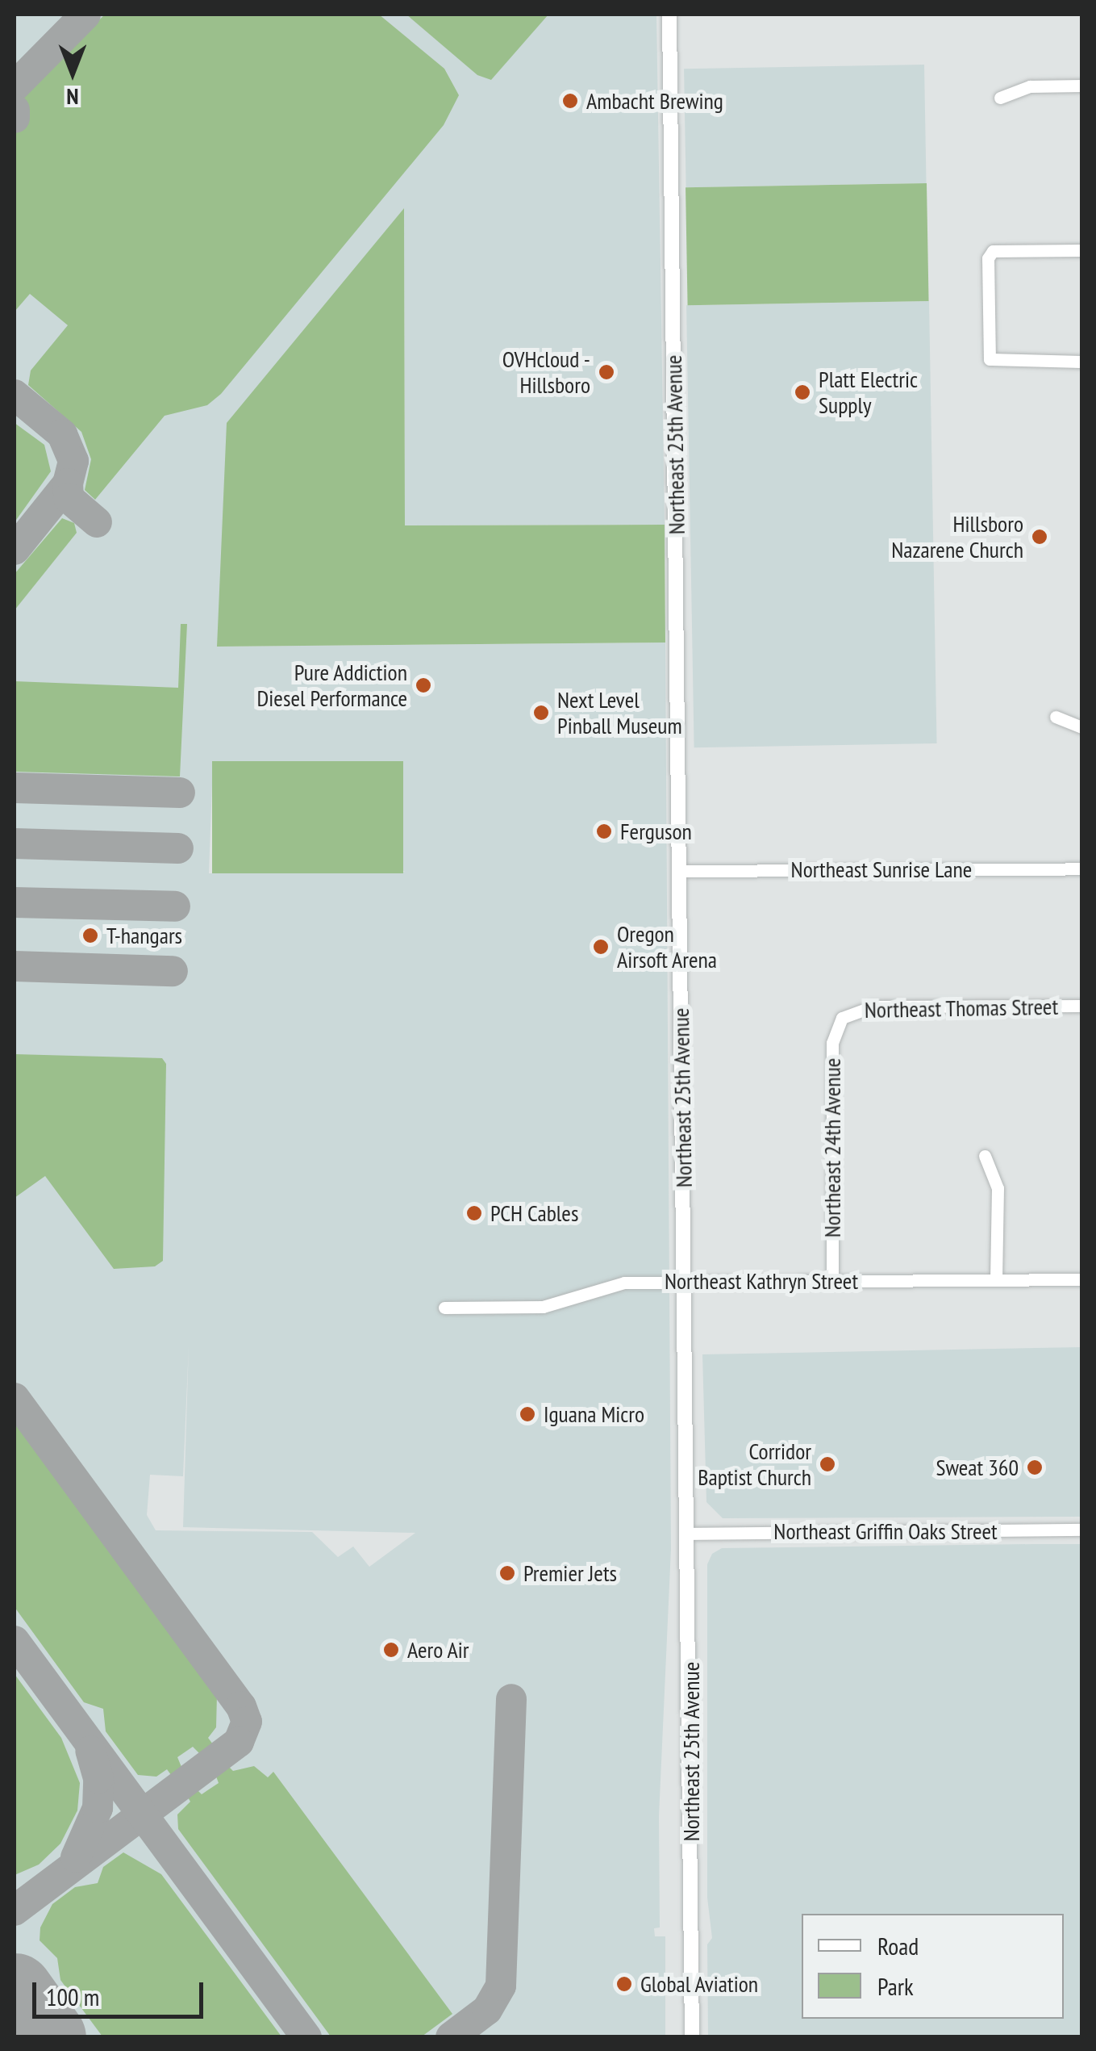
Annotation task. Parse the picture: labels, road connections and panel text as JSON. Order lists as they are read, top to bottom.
{
  "streets": {
    "main road": ["Northeast 25th Avenue"],
    "street": [
      "Northeast Sunrise Lane",
      "Northeast Thomas Street",
      "Northeast 24th Avenue",
      "Northeast Kathryn Street",
      "Northeast Griffin Oaks Street"
    ]
  },
  "crossings": [
    ["Northeast 25th Avenue", "Northeast Sunrise Lane"],
    ["Northeast 25th Avenue", "Northeast Kathryn Street"],
    ["Northeast 25th Avenue", "Northeast Griffin Oaks Street"],
    ["Northeast Thomas Street", "Northeast 24th Avenue"],
    ["Northeast 24th Avenue", "Northeast Kathryn Street"]
  ],
  "places": [
    "Ambacht Brewing",
    "OVHcloud - Hillsboro",
    "Platt Electric Supply",
    "Hillsboro Nazarene Church",
    "Pure Addiction Diesel Performance",
    "Next Level Pinball Museum",
    "Ferguson",
    "T-hangars",
    "Oregon Airsoft Arena",
    "PCH Cables",
    "Iguana Micro",
    "Corridor Baptist Church",
    "Sweat 360",
    "Premier Jets",
    "Aero Air",
    "Global Aviation"
  ],
  "legend": ["Road", "Park"],
  "scale_bar": "100 m",
  "north": "bottom"
}
